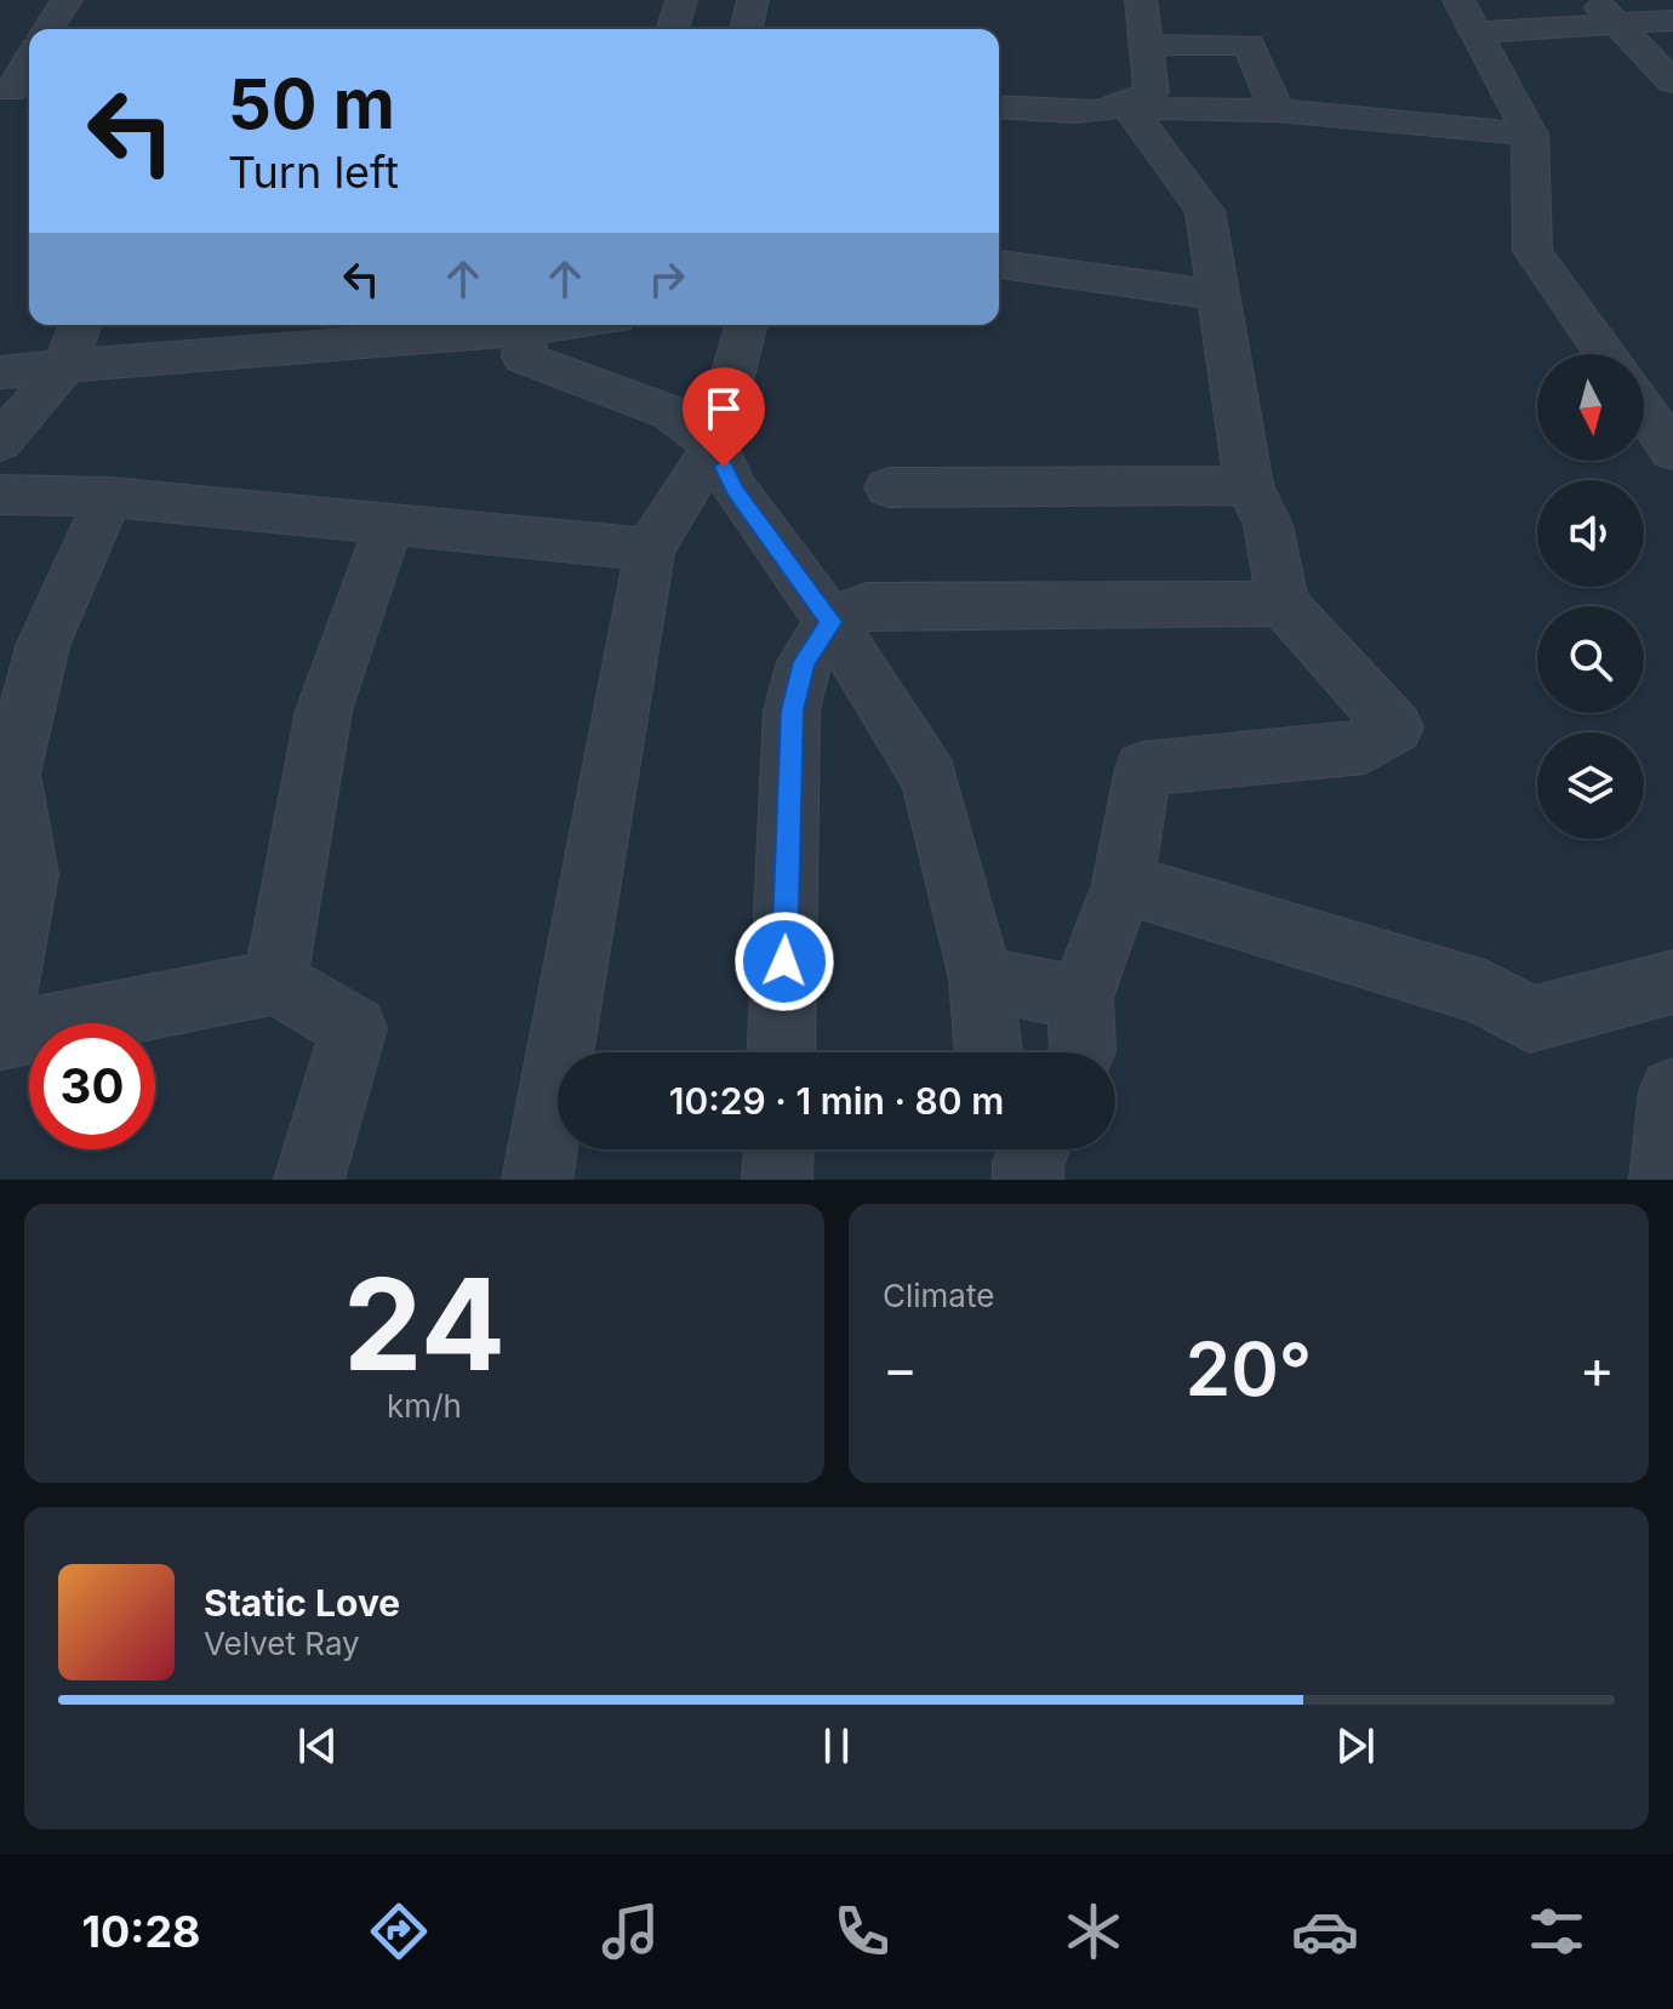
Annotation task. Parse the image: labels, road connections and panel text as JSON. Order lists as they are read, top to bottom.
{
  "north": "bottom",
  "page": {
    "turn": ["50 m", "Turn left"],
    "limit": "30",
    "trip": "10:29 · 1 min · 80 m",
    "tile": [
      ["24", "km/h"],
      "Climate"
    ],
    "heat": ["−", "20°", "+"],
    "song": ["Static Love", "Velvet Ray"],
    "tabs": "10:28"
  }
}
